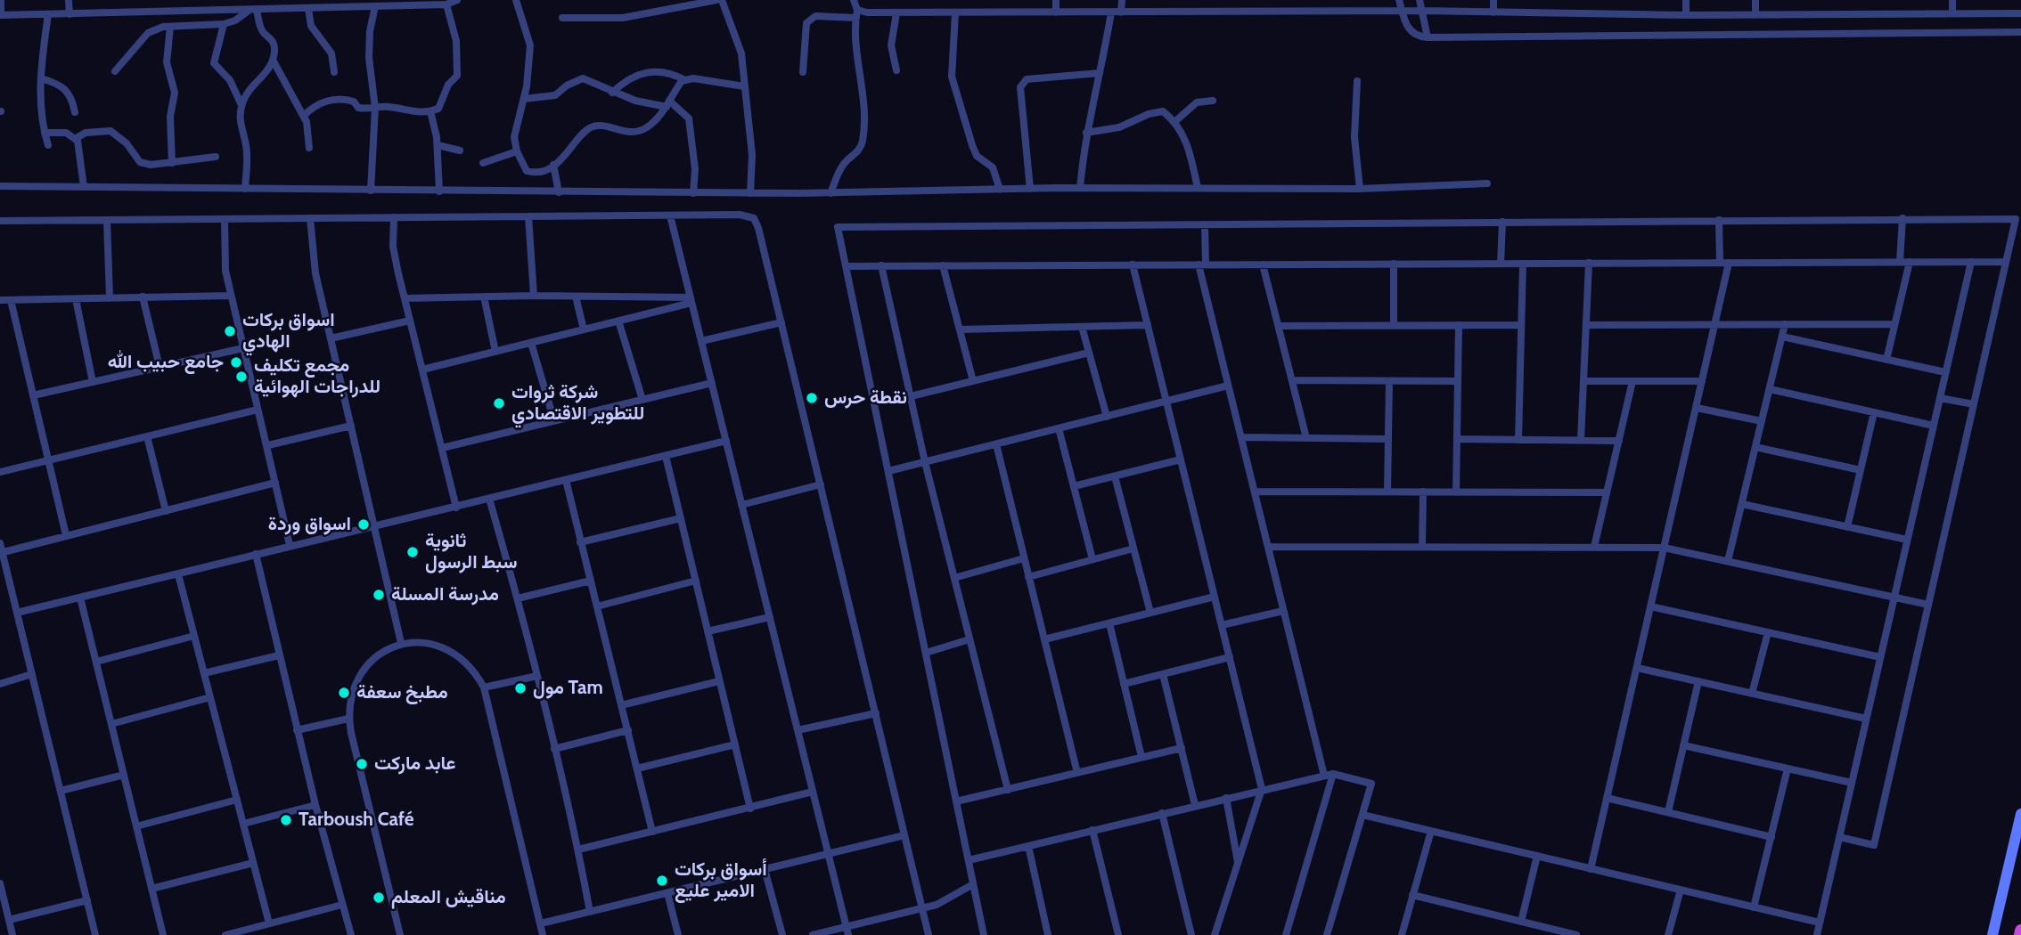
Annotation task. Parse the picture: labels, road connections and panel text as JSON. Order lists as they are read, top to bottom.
{
  "places": [
    "اسواق بركات الهادي",
    "جامع حبيب الله",
    "مجمع تكليف للدراجات الهوائية",
    "نقطة حرس",
    "شركة ثروات للتطوير الاقتصادي",
    "اسواق وردة",
    "ثانوية سبط الرسول",
    "مدرسة المسلة",
    "مول Tam",
    "مطبخ سعفة",
    "عابد ماركت",
    "Tarboush Café",
    "أسواق بركات الامير عليع",
    "مناقيش المعلم"
  ]
}
